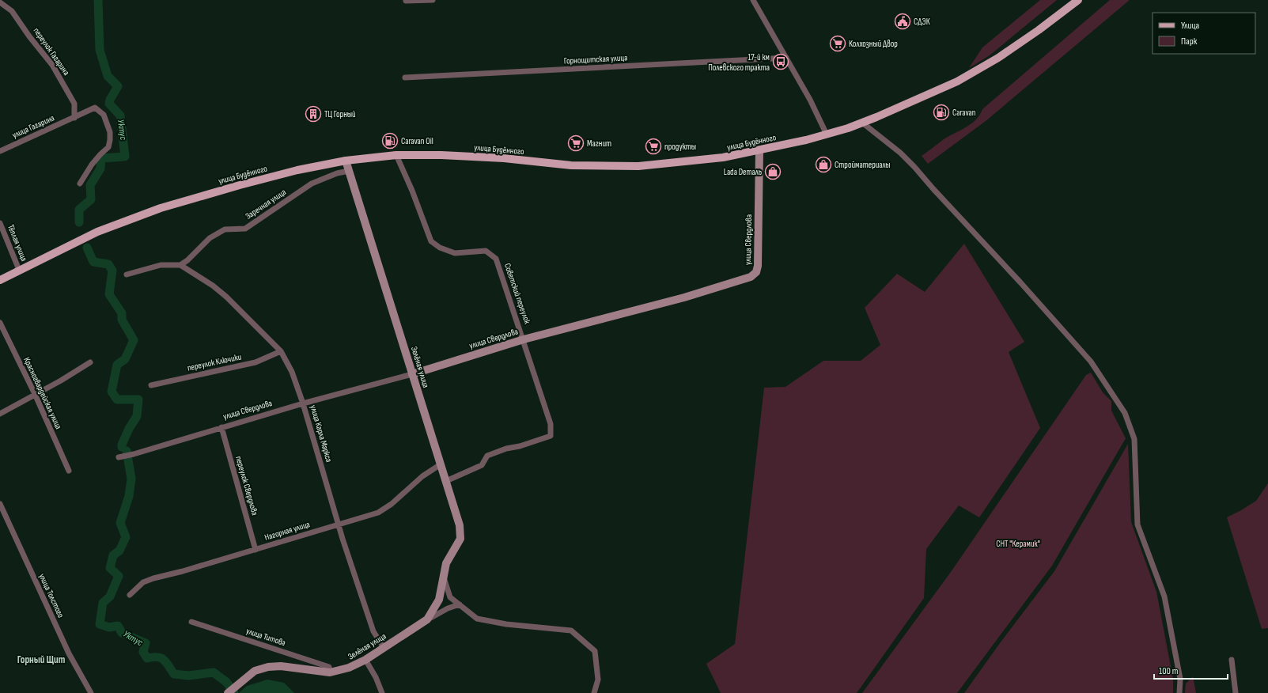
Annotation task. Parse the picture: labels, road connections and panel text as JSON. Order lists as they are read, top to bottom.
{
  "streets": {
    "main road": ["улица Будённого"],
    "street": [
      "переулок Гагарина",
      "Горнощитская улица",
      "улица Гагарина",
      "Заречная улица",
      "улица Свердлова",
      "Тёплая улица",
      "Советский переулок",
      "переулок Ключики",
      "Зелёная улица",
      "Красногвардейская улица",
      "улица Карла Маркса",
      "переулок Свердлова",
      "Нагорная улица",
      "улица Толстого",
      "улица Титова"
    ]
  },
  "crossings": [
    ["переулок Гагарина", "улица Гагарина"],
    ["улица Будённого", "улица Свердлова"],
    ["улица Будённого", "Тёплая улица"],
    ["улица Будённого", "Советский переулок"],
    ["улица Будённого", "Зелёная улица"],
    ["Заречная улица", "Зелёная улица"],
    ["Заречная улица", "улица Карла Маркса"],
    ["улица Свердлова", "Советский переулок"],
    ["улица Свердлова", "Зелёная улица"],
    ["улица Свердлова", "улица Карла Маркса"],
    ["улица Свердлова", "переулок Свердлова"],
    ["Советский переулок", "Зелёная улица"],
    ["переулок Ключики", "улица Карла Маркса"],
    ["Зелёная улица", "улица Карла Маркса"],
    ["Зелёная улица", "Нагорная улица"],
    ["Зелёная улица", "улица Титова"],
    ["улица Карла Маркса", "Нагорная улица"],
    ["переулок Свердлова", "Нагорная улица"]
  ],
  "districts": ["Горный Щит"],
  "water": ["Уктус"],
  "parks": ["СНТ \"Керамик\""],
  "places": {
    "public building": ["СДЭК"],
    "supermarket": ["Колхозный Двор", "Магнит", "продукты"],
    "bus stop": ["17-й км Полевского тракта"],
    "fuel station": ["Caravan", "Caravan Oil"],
    "building": ["ТЦ Горный"],
    "shop": ["Стройматериалы", "Lada Dеталь"]
  },
  "legend": ["Улица", "Парк"],
  "scale_bar": "100 m"
}
